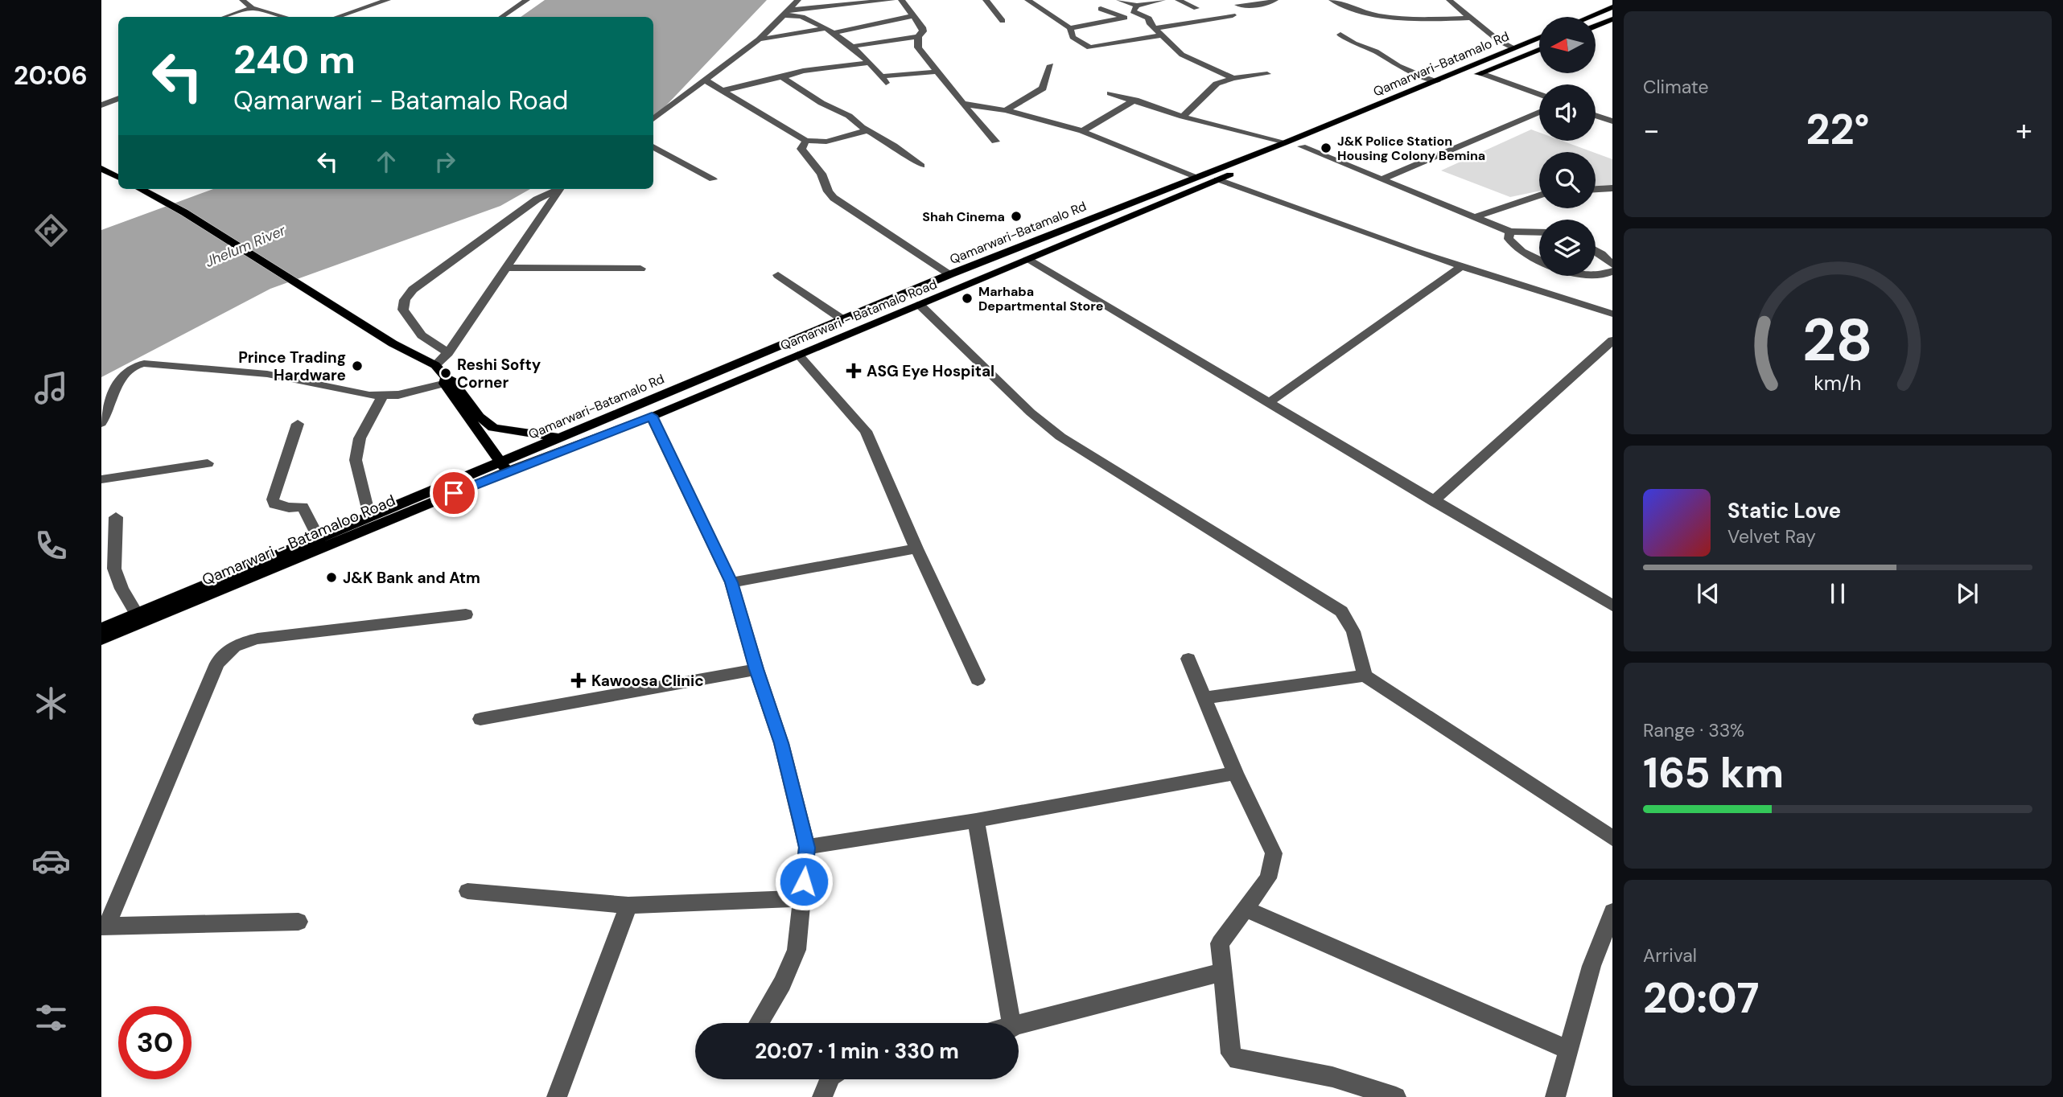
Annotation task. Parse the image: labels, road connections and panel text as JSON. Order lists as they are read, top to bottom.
{
  "streets": {
    "main road": ["Qamarwari-Batamalo Rd", "Qamarwari - Batamalo Road", "Qamarwari - Batamaloo Road"]
  },
  "crossings": [
    ["Qamarwari-Batamalo Rd", "Qamarwari - Batamalo Road"],
    ["Qamarwari-Batamalo Rd", "Qamarwari - Batamaloo Road"],
    ["Qamarwari - Batamalo Road", "Qamarwari - Batamaloo Road"]
  ],
  "water": ["Jhelum River"],
  "places": {
    "other": [
      "J&K Police Station Housing Colony Bemina",
      "Shah Cinema",
      "Marhaba Departmental Store",
      "Prince Trading Hardware",
      "Reshi Softy Corner",
      "J&K Bank and Atm"
    ],
    "health": ["ASG Eye Hospital", "Kawoosa Clinic"]
  },
  "north": "left",
  "page": {
    "tabs": "20:06",
    "tile": [
      "Climate",
      ["Range · 33%", "165 km"],
      ["Arrival", "20:07"]
    ],
    "turn": ["240 m", "Qamarwari - Batamalo Road"],
    "heat": ["−", "22°", "+"],
    "song": ["Static Love", "Velvet Ray"],
    "limit": "30",
    "trip": "20:07 · 1 min · 330 m",
    "gauge": ["28", "km/h"]
  }
}
